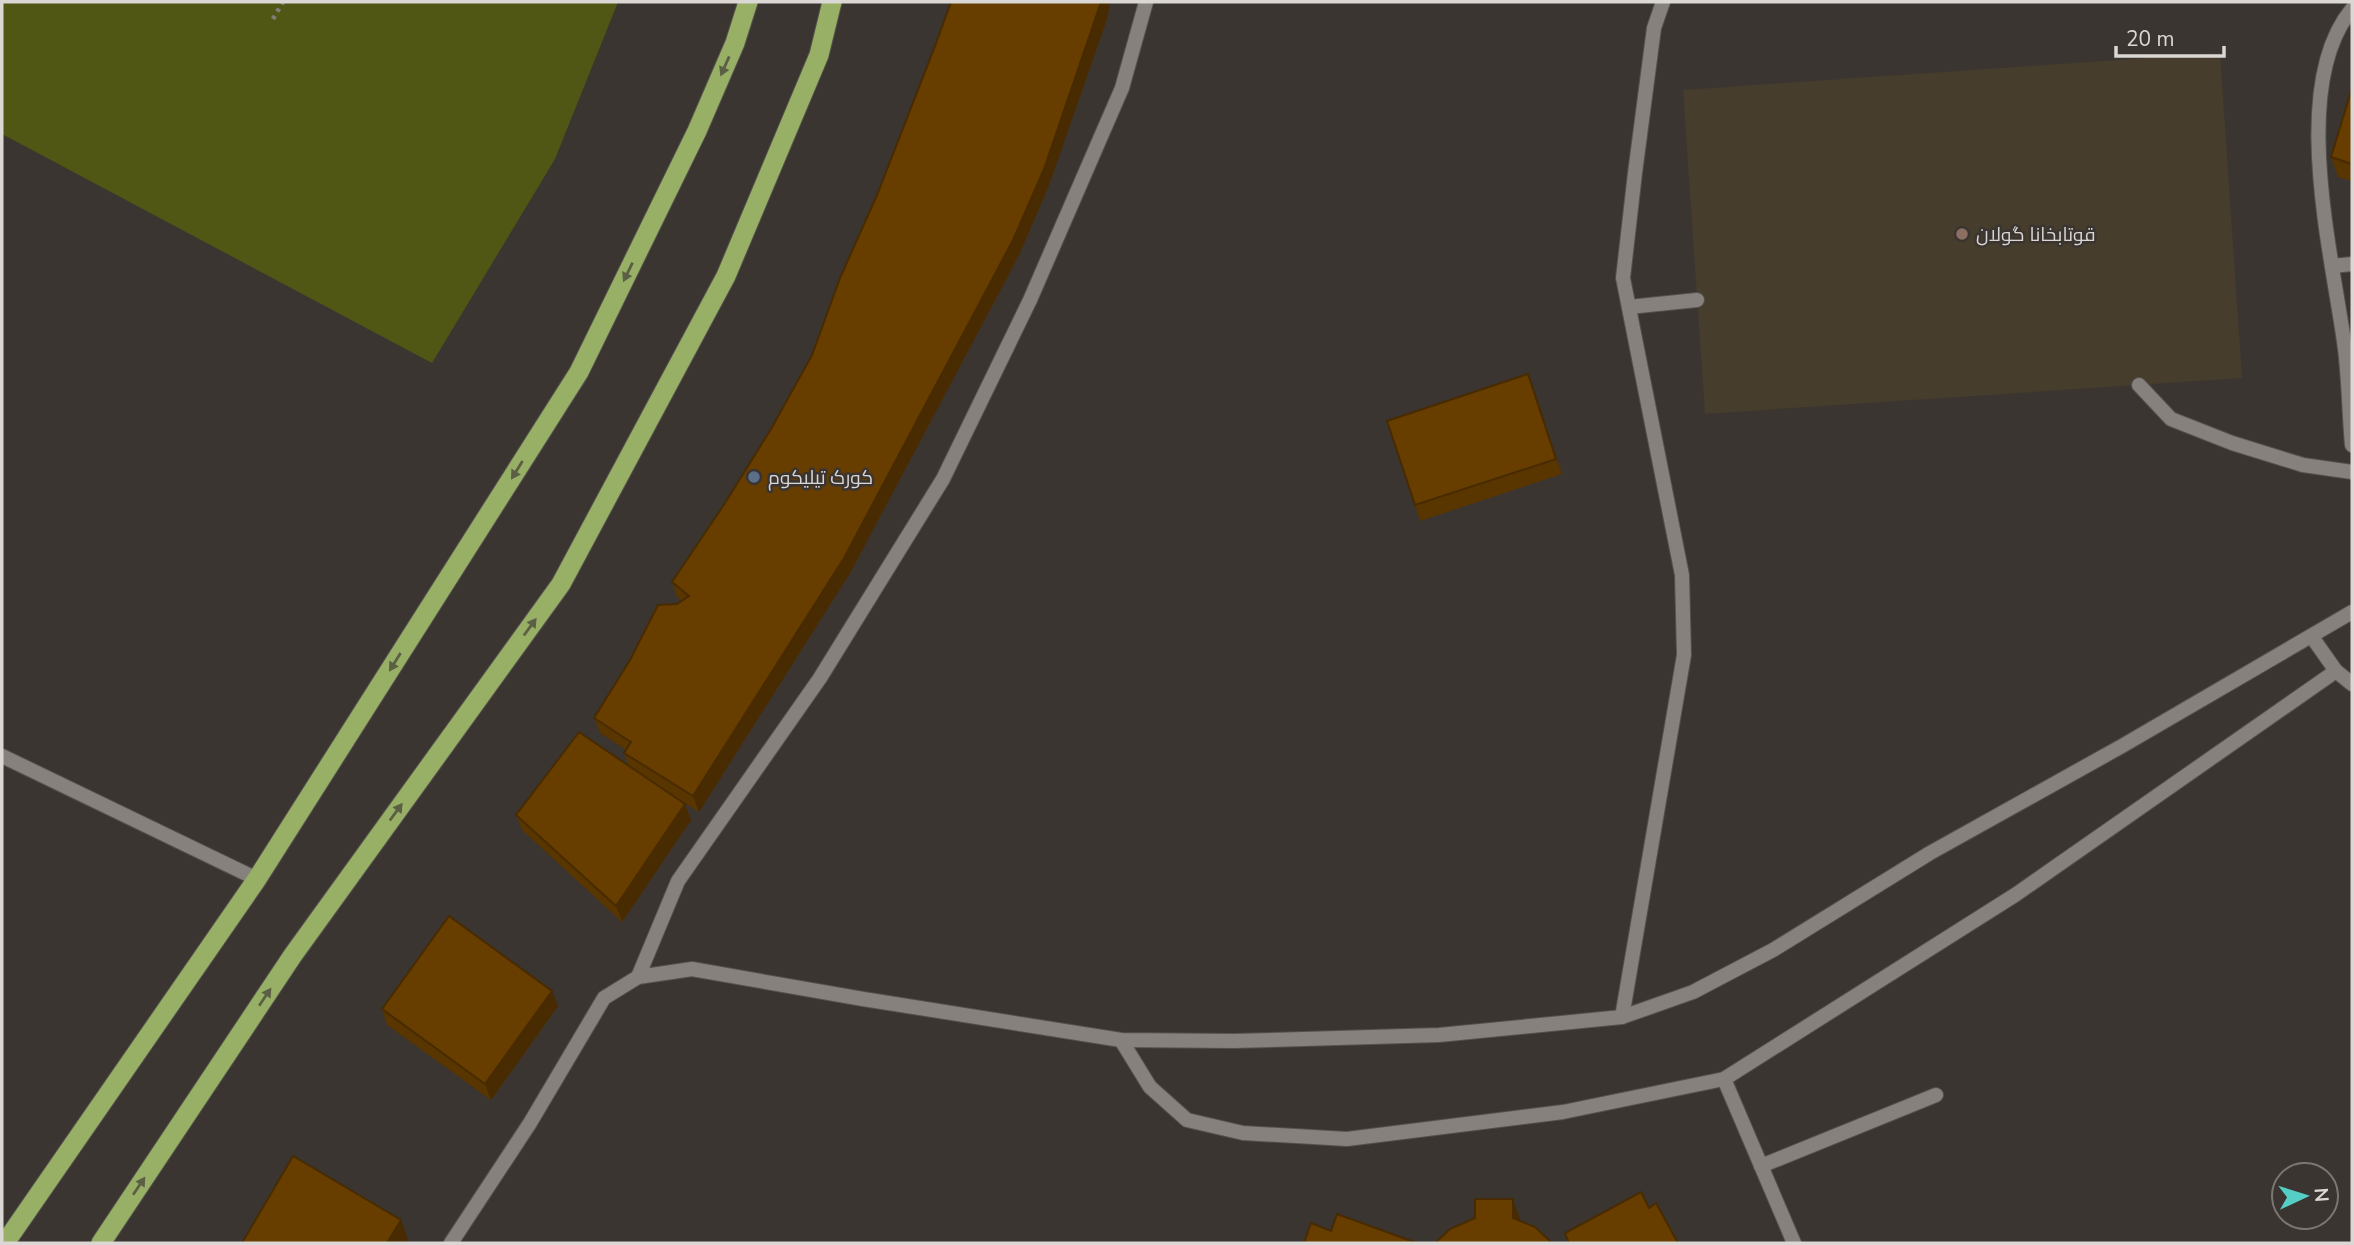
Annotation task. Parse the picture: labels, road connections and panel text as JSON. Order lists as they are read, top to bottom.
{
  "places": ["قوتابخانا گولان", "کورک تيليكوم"],
  "scale_bar": "20 m",
  "north": "right"
}
